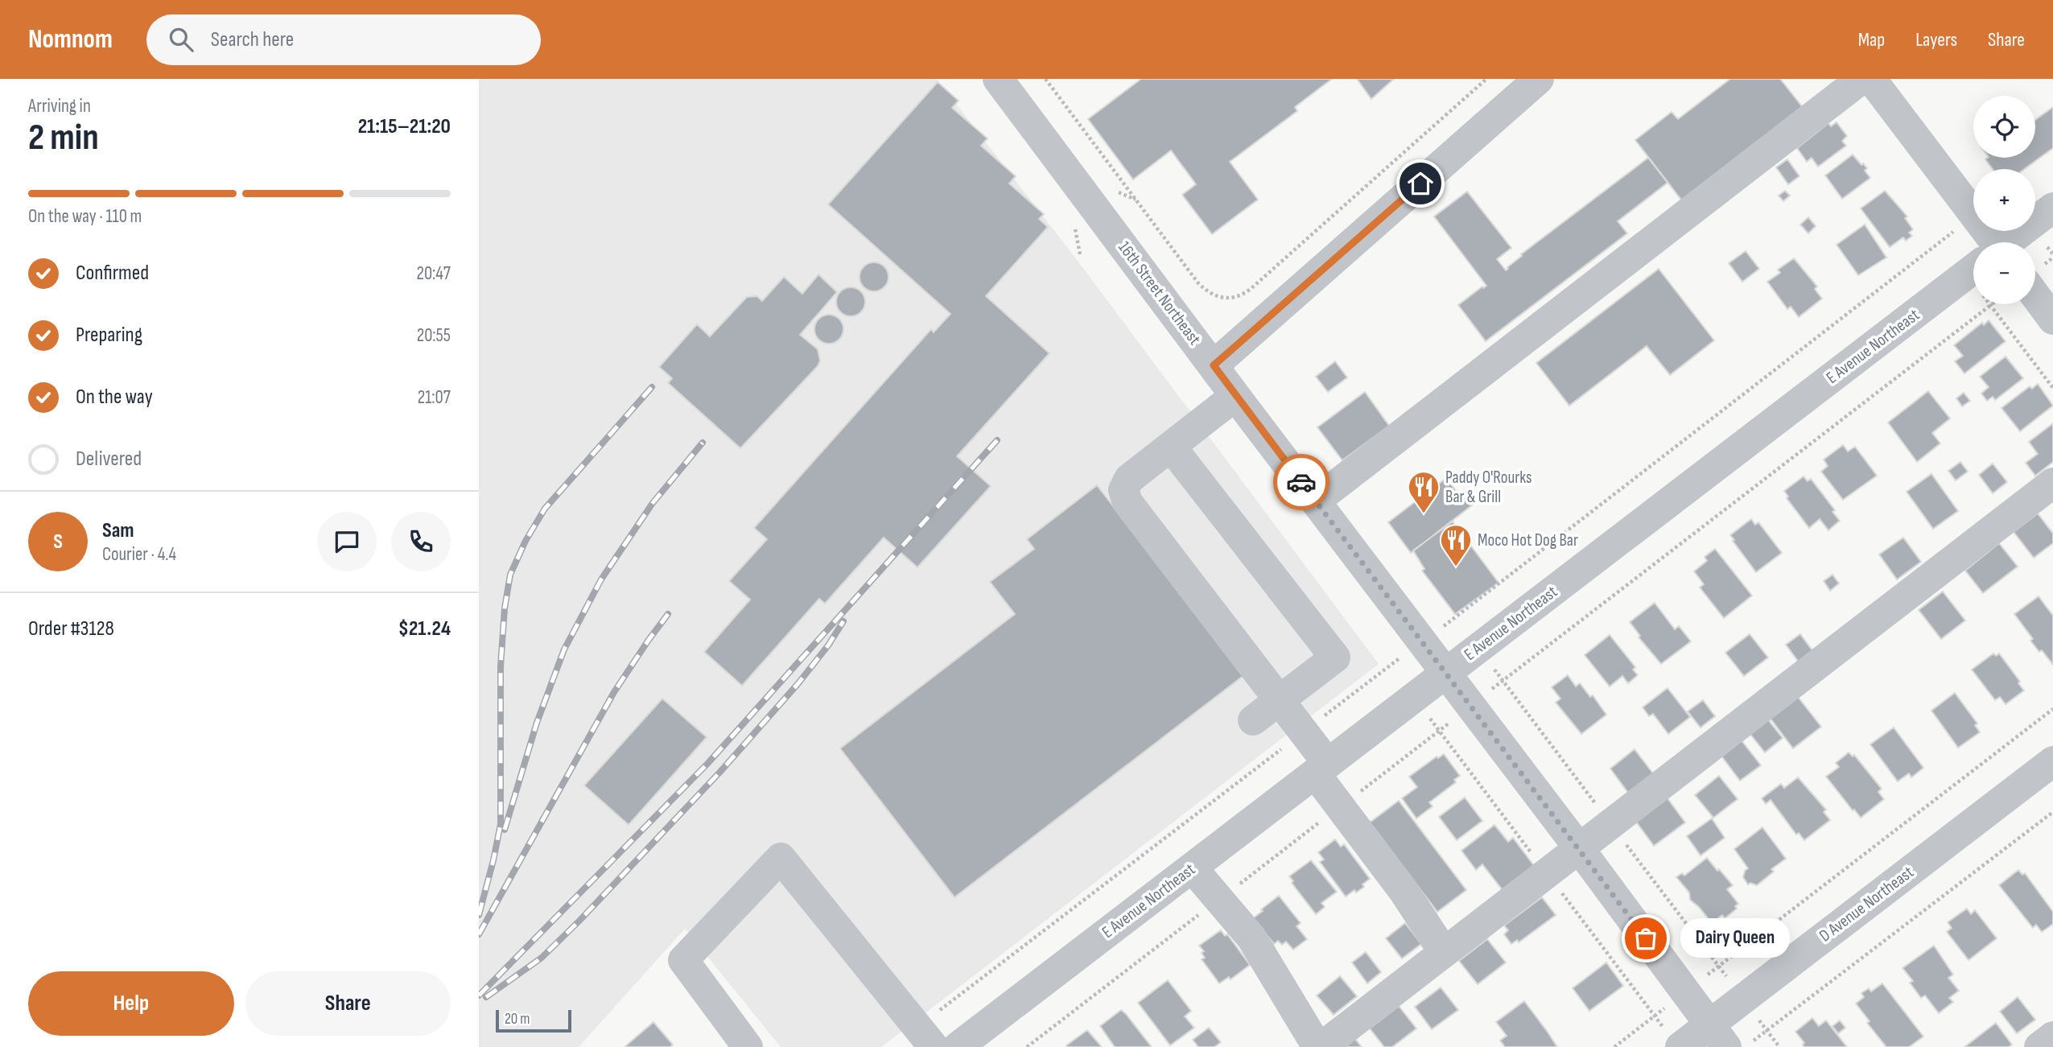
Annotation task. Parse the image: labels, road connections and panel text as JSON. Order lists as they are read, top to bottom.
{
  "streets": {
    "street": ["16th Street Northeast", "E Avenue Northeast", "D Avenue Northeast"]
  },
  "crossings": [
    ["16th Street Northeast", "E Avenue Northeast"],
    ["16th Street Northeast", "D Avenue Northeast"]
  ],
  "places": {
    "restaurant": ["Paddy O'Rourks Bar & Grill", "Moco Hot Dog Bar"],
    "other": ["Dairy Queen"]
  },
  "scale_bar": "20 m",
  "page": {
    "header": "Nomnom",
    "search": "Search here",
    "nav": ["Map", "Layers", "Share"],
    "heading": ["2 min", "Arriving in", "21:15–21:20"],
    "panel": [
      "Sam",
      "Courier · 4.4",
      "Order #3128",
      "$21.24"
    ],
    "map_buttons": ["+", "−"],
    "bar": "On the way · 110 m",
    "list": [
      ["Confirmed", "20:47"],
      ["Preparing", "20:55"],
      ["On the way", "21:07"],
      "Delivered"
    ],
    "round": "S",
    "bubble": "Dairy Queen",
    "buttons": ["Help", "Share"],
    "scale": "20 m"
  }
}
